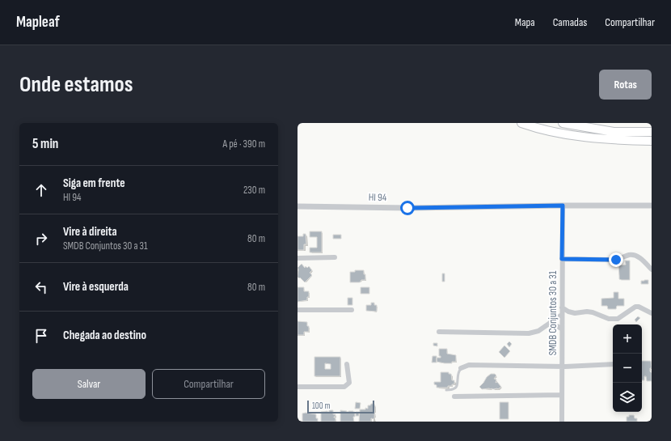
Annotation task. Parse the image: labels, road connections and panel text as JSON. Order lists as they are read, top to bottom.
{
  "streets": {
    "street": ["HI 94", "SMDB Conjuntos 30 a 31"]
  },
  "crossings": [
    ["HI 94", "SMDB Conjuntos 30 a 31"]
  ],
  "scale_bar": "100 m",
  "page": {
    "header": "Mapleaf",
    "nav": ["Mapa", "Camadas", "Compartilhar"],
    "buttons": [
      "Rotas",
      ["Salvar", "Compartilhar"]
    ],
    "title": "Onde estamos",
    "heading": ["5 min", "A pé · 390 m"],
    "list": [
      ["Siga em frente", "HI 94", "230 m"],
      ["Vire à direita", "SMDB Conjuntos 30 a 31", "80 m"],
      ["Vire à esquerda", "80 m"],
      "Chegada ao destino"
    ],
    "map_buttons": ["+", "−"],
    "scale": "100 m"
  }
}
